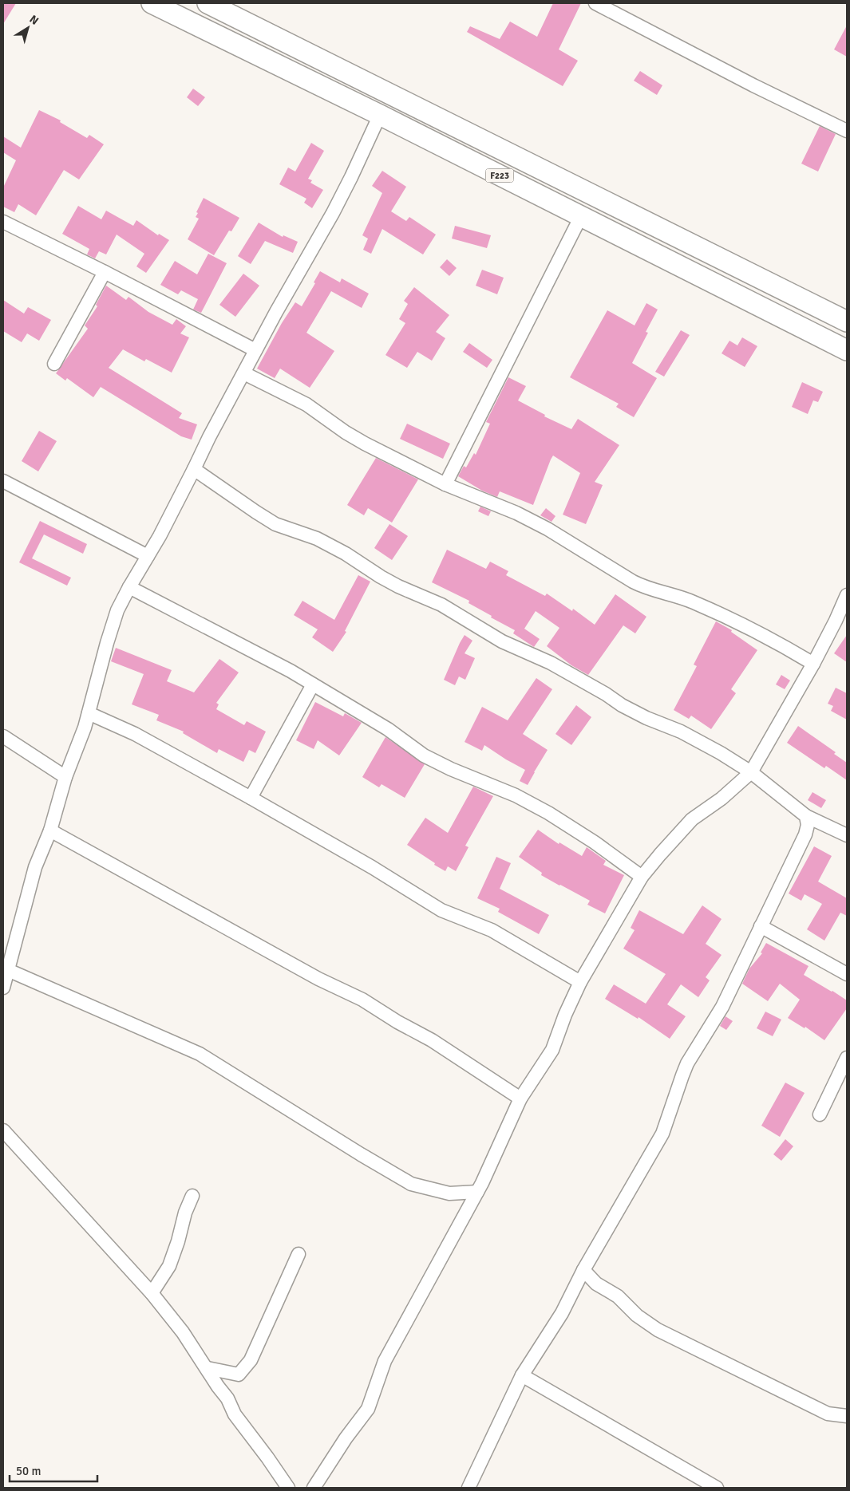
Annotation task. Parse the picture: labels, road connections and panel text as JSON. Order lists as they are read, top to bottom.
{
  "streets": {
    "main road": ["F223"]
  },
  "scale_bar": "50 m",
  "north": "top right"
}
